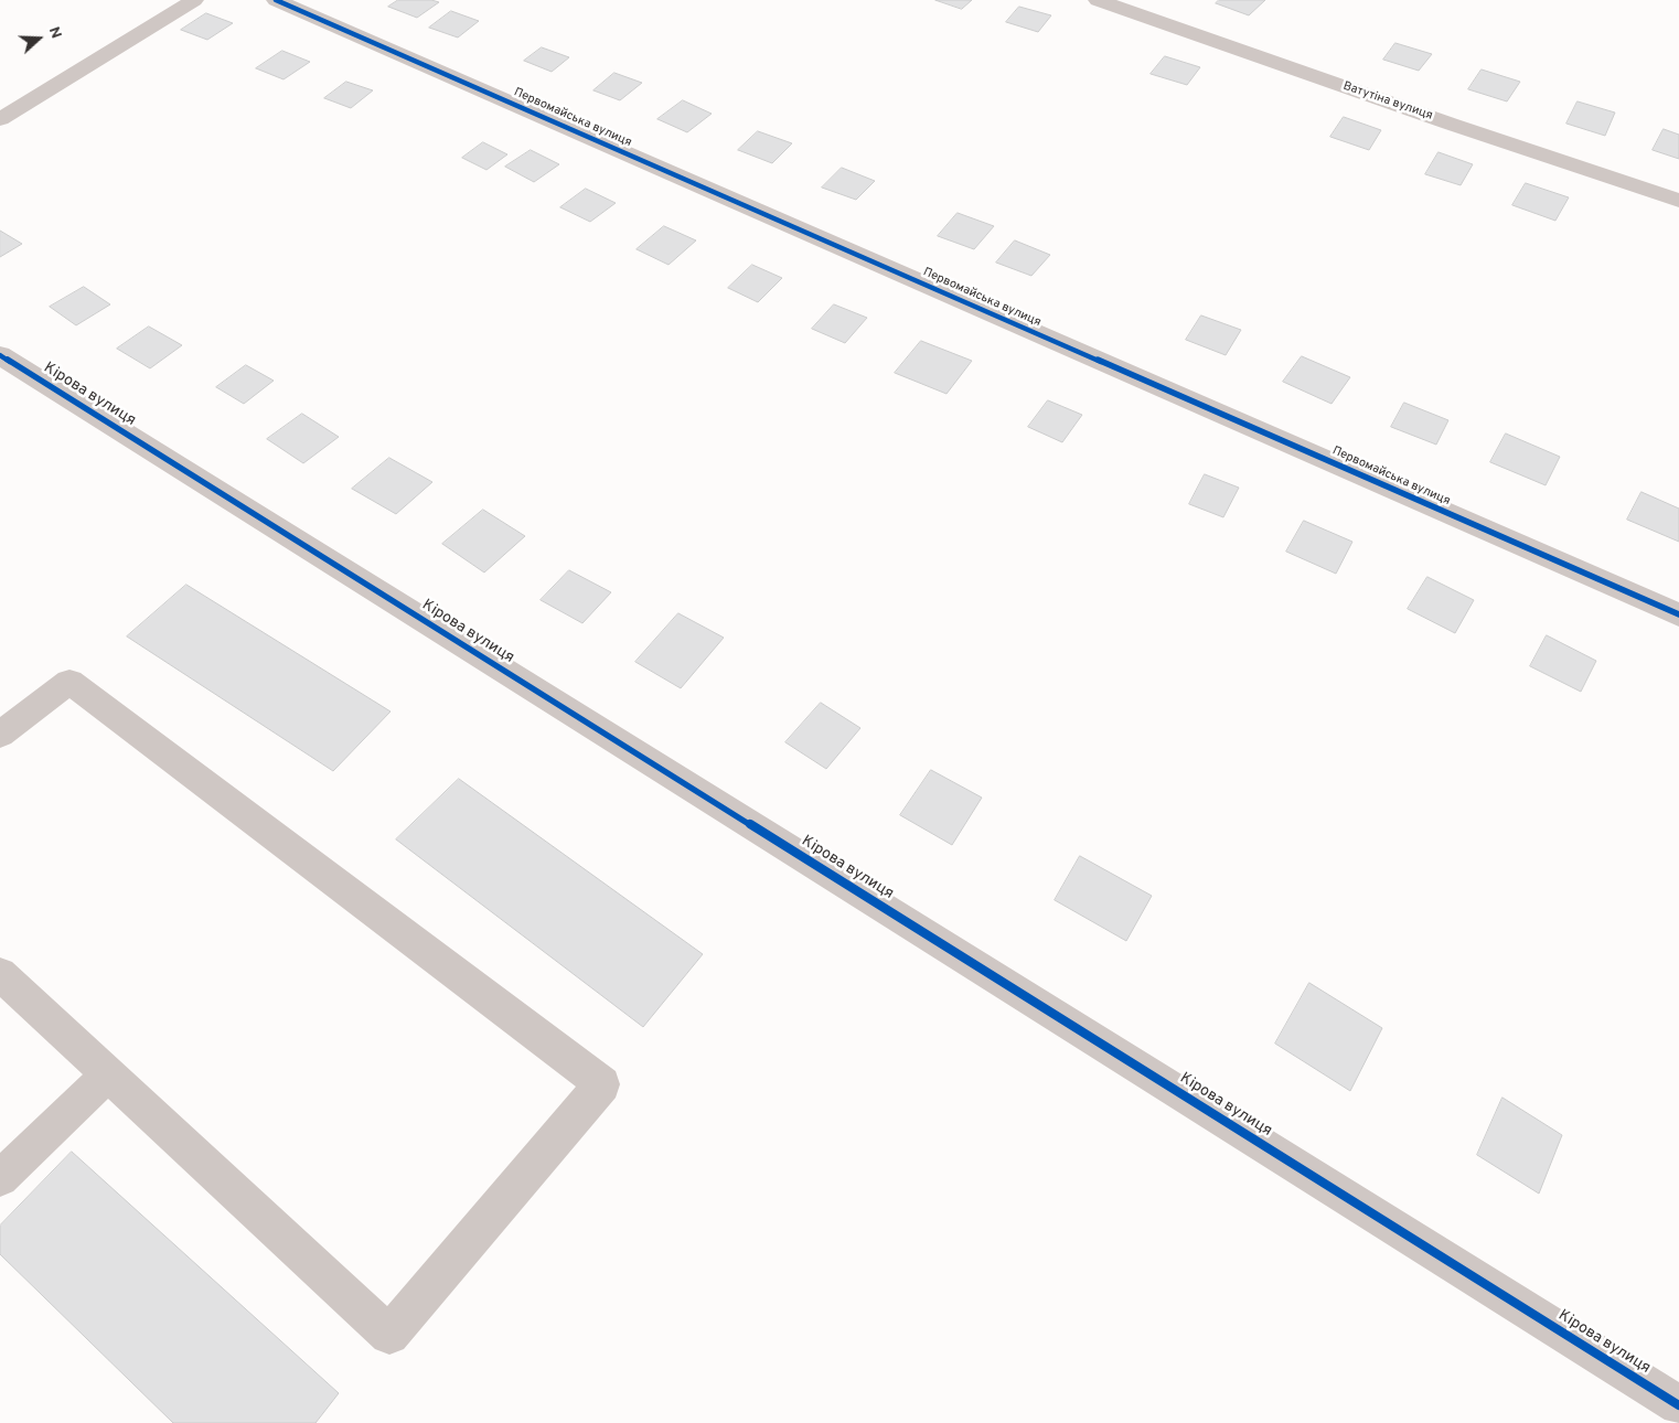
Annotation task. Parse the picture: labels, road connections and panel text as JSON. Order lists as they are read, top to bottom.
{
  "streets": {
    "street": ["Ватутіна вулиця", "Первомайська вулиця", "Кірова вулиця"]
  },
  "north": "right"
}
